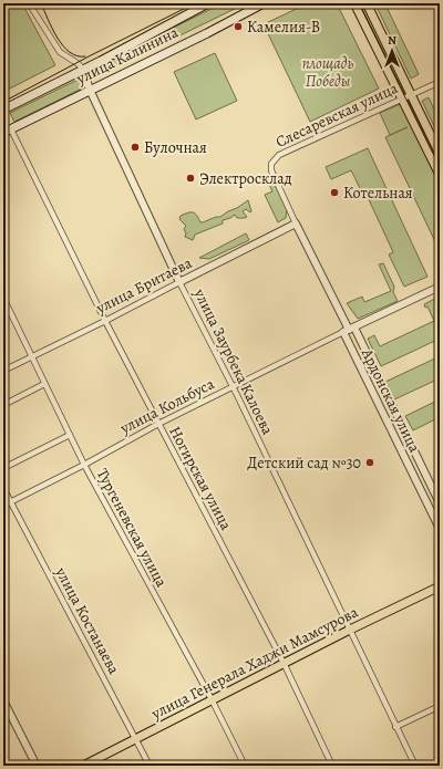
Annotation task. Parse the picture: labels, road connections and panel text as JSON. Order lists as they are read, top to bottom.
{
  "streets": {
    "main road": ["улица Калинина", "улица Генерала Хаджи Мамсурова"],
    "street": [
      "Слесаревская улица",
      "улица Бритаева",
      "улица Заурбека Калоева",
      "Ардонская улица",
      "улица Кольбуса",
      "Ногирская улица",
      "Тургеневская улица",
      "улица Костанаева"
    ]
  },
  "crossings": [
    ["улица Калинина", "улица Заурбека Калоева"],
    ["улица Калинина", "Ногирская улица"],
    ["Слесаревская улица", "Ардонская улица"],
    ["улица Бритаева", "улица Заурбека Калоева"],
    ["улица Бритаева", "Ардонская улица"],
    ["улица Бритаева", "Ногирская улица"],
    ["улица Бритаева", "Тургеневская улица"],
    ["улица Заурбека Калоева", "улица Кольбуса"],
    ["улица Заурбека Калоева", "улица Генерала Хаджи Мамсурова"],
    ["Ардонская улица", "улица Кольбуса"],
    ["улица Кольбуса", "Ногирская улица"],
    ["улица Кольбуса", "Тургеневская улица"],
    ["улица Кольбуса", "улица Костанаева"],
    ["Ногирская улица", "улица Генерала Хаджи Мамсурова"],
    ["Тургеневская улица", "улица Генерала Хаджи Мамсурова"],
    ["улица Костанаева", "улица Генерала Хаджи Мамсурова"]
  ],
  "parks": ["площадь Победы"],
  "places": [
    "Камелия-В",
    "Булочная",
    "Электросклад",
    "Котельная",
    "Детский сад №30"
  ],
  "north": "top"
}
